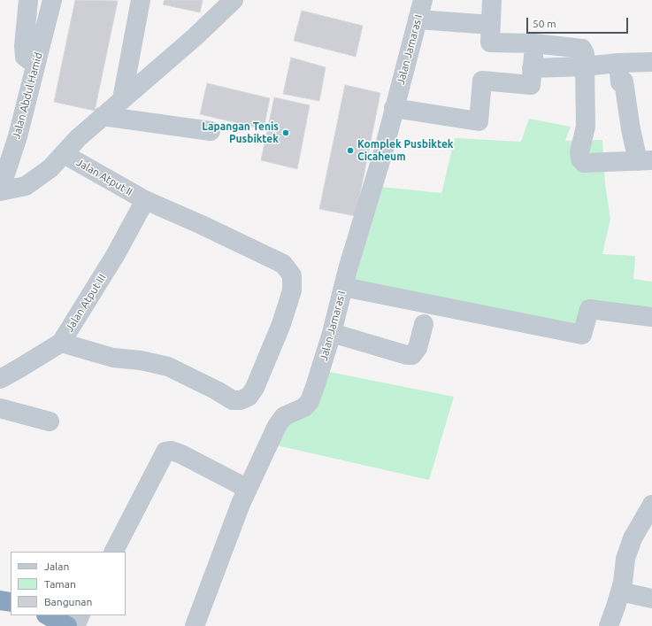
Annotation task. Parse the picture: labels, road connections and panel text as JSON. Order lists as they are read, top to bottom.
{
  "streets": {
    "street": [
      "Jalan Jamaras I",
      "Jalan Abdul Hamid",
      "Jalan Atput II",
      "Jalan Atput III"
    ]
  },
  "crossings": [
    ["Jalan Atput II", "Jalan Atput III"]
  ],
  "places": ["Lapangan Tenis Pusbiktek", "Komplek Pusbiktek Cicaheum"],
  "legend": ["Jalan", "Taman", "Bangunan"],
  "scale_bar": "50 m"
}
